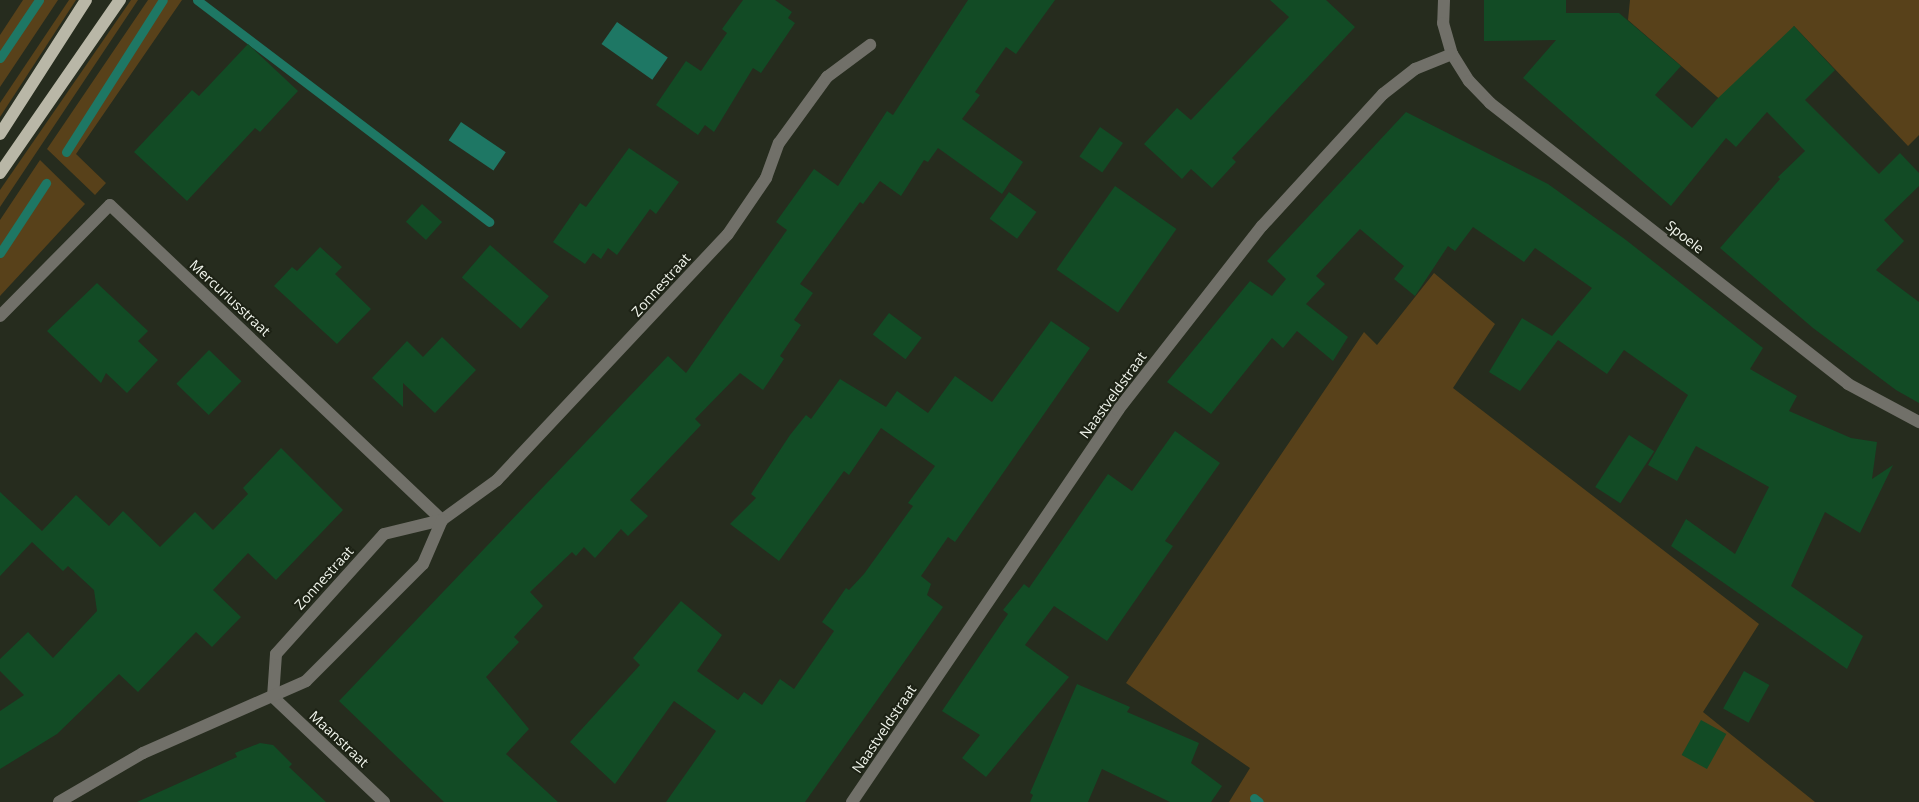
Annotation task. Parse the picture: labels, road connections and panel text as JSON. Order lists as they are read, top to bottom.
{
  "streets": {
    "street": [
      "Spoele",
      "Zonnestraat",
      "Mercuriusstraat",
      "Naastveldstraat",
      "Maanstraat"
    ]
  },
  "crossings": [
    ["Spoele", "Naastveldstraat"],
    ["Zonnestraat", "Mercuriusstraat"],
    ["Zonnestraat", "Maanstraat"]
  ]
}
